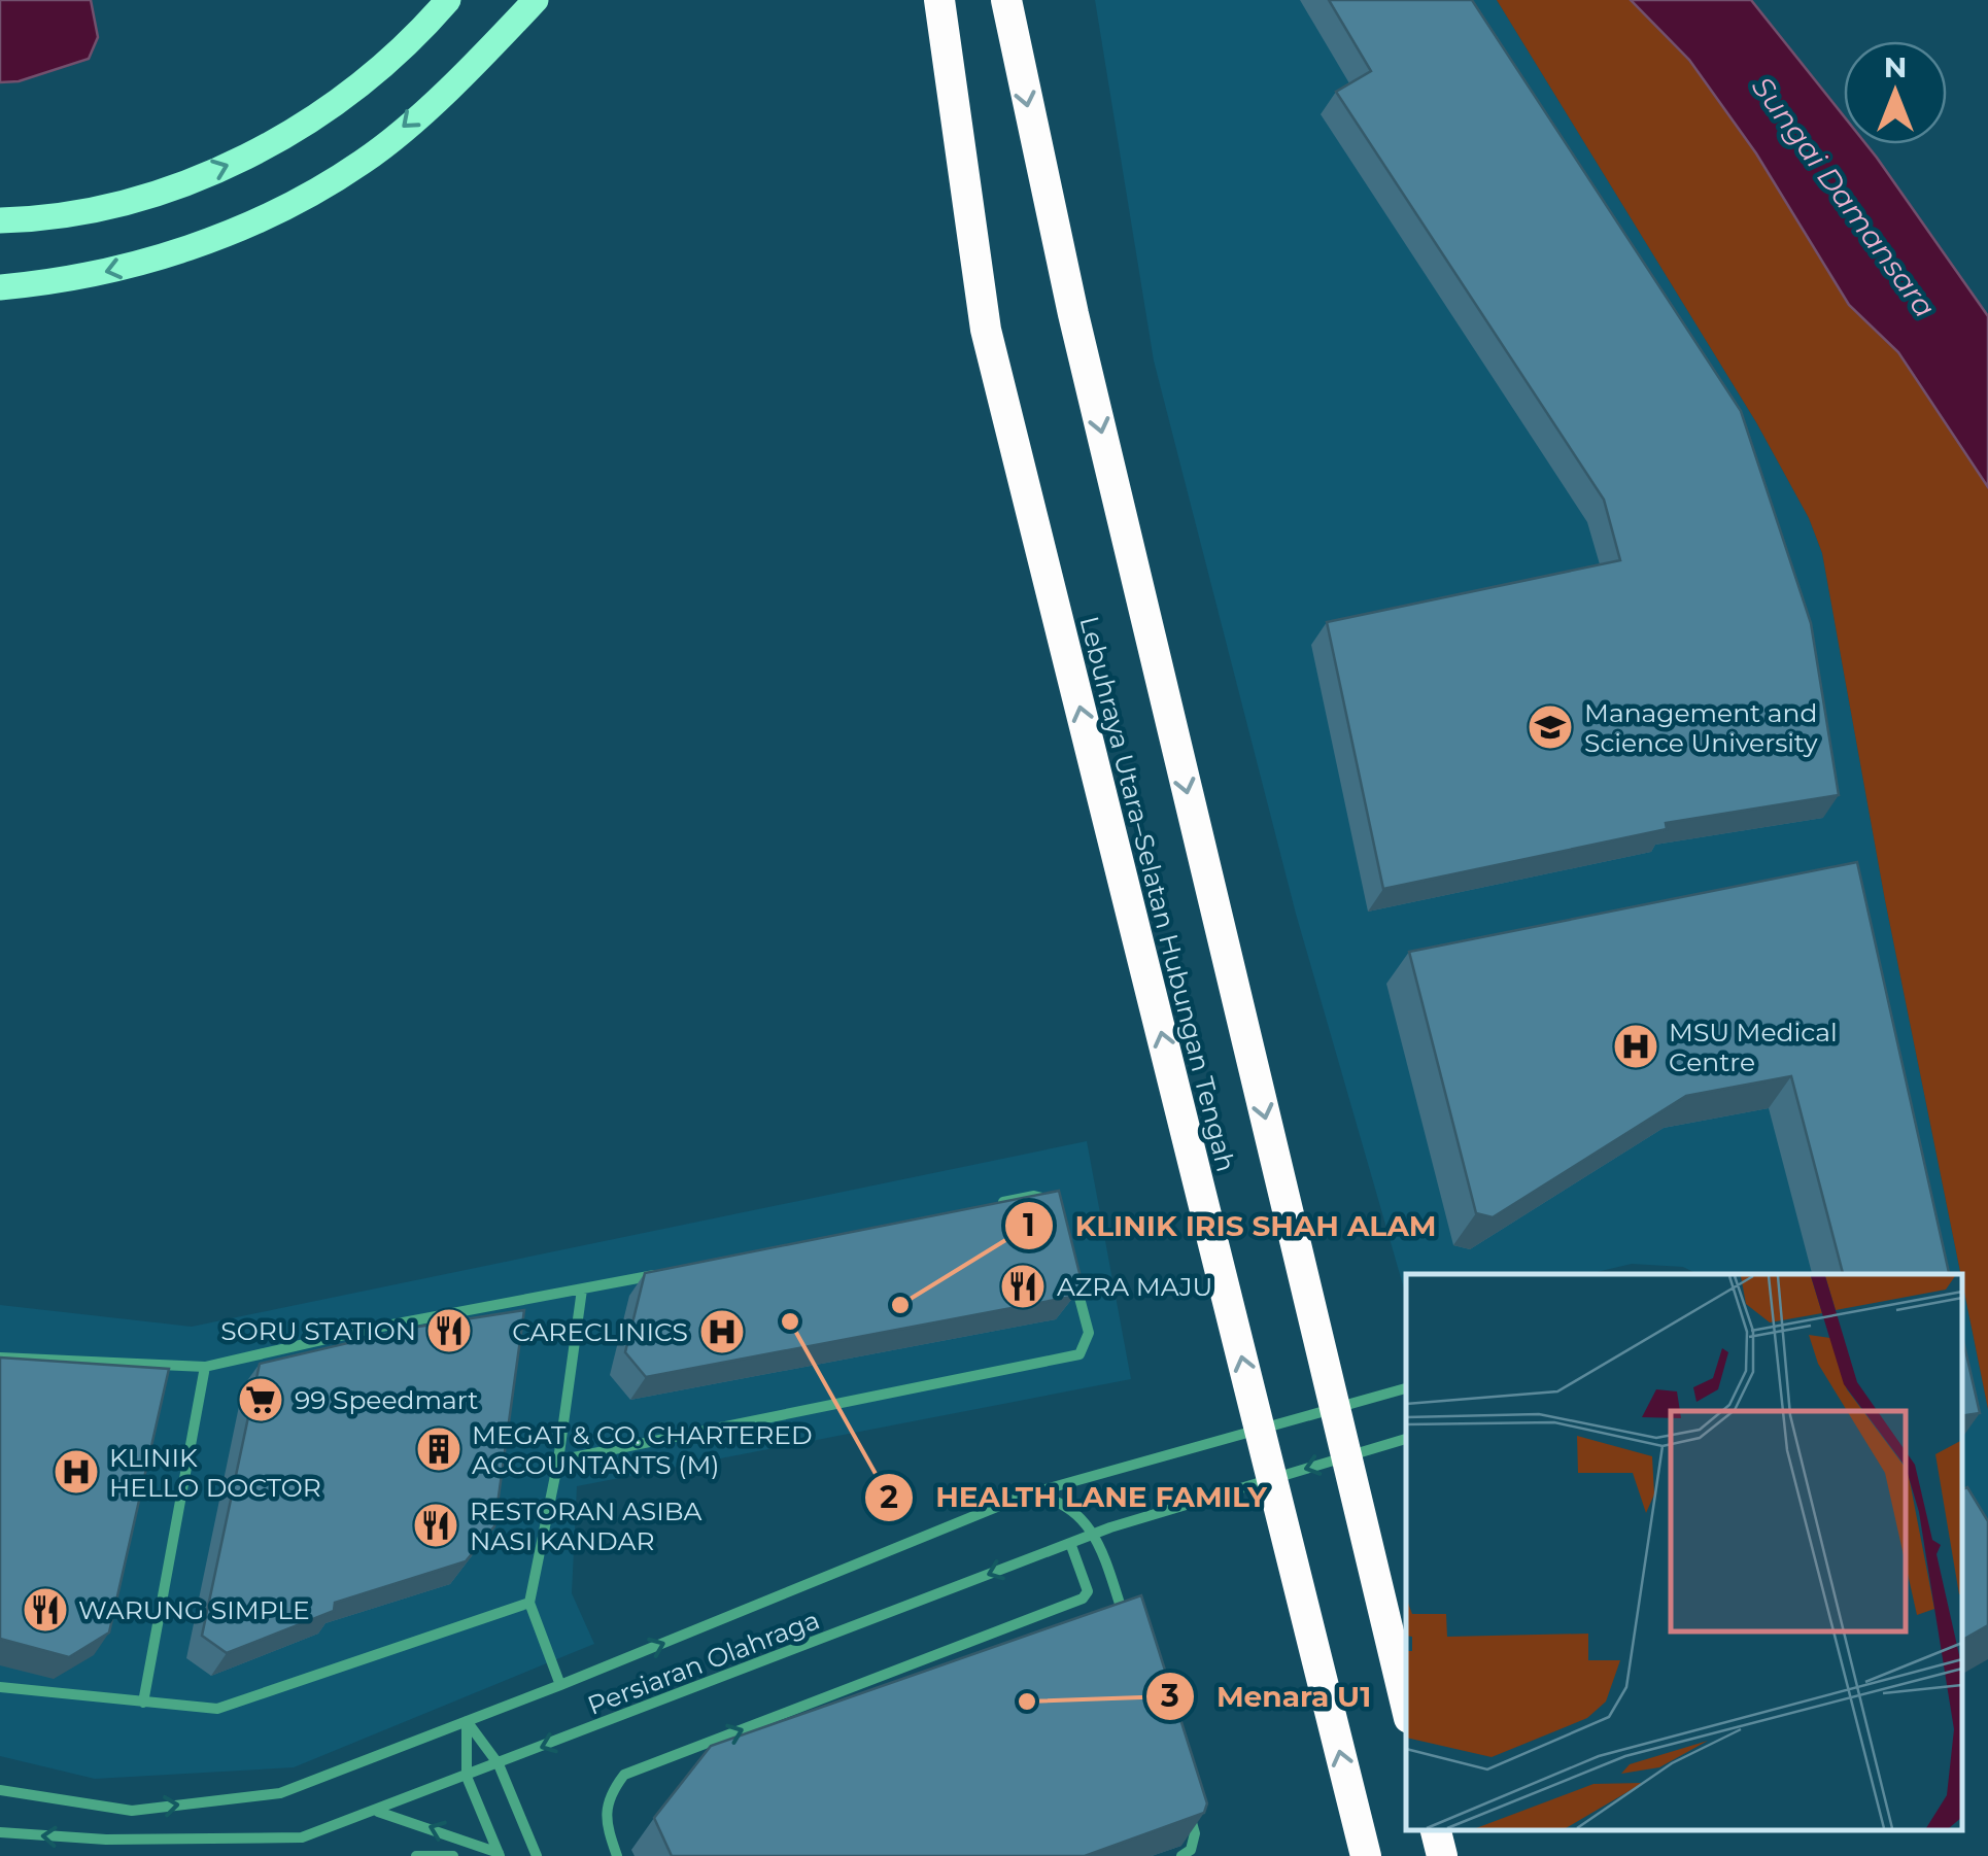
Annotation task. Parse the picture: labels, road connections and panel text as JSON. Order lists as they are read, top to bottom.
{
  "streets": {
    "highway": ["Lebuhraya Utara–Selatan Hubungan Tengah"],
    "street": ["Persiaran Olahraga"]
  },
  "water": ["Sungai Damansara"],
  "places": {
    "school or university": ["Management and Science University"],
    "hospital": ["MSU Medical Centre", "CARECLINICS", "KLINIK HELLO DOCTOR"],
    "restaurant": [
      "AZRA MAJU",
      "SORU STATION",
      "RESTORAN ASIBA NASI KANDAR",
      "WARUNG SIMPLE"
    ],
    "other": ["KLINIK IRIS SHAH ALAM", "HEALTH LANE FAMILY", "Menara U1"],
    "supermarket": ["99 Speedmart"],
    "building": ["MEGAT & CO. CHARTERED ACCOUNTANTS (M)"]
  },
  "north": "top"
}
